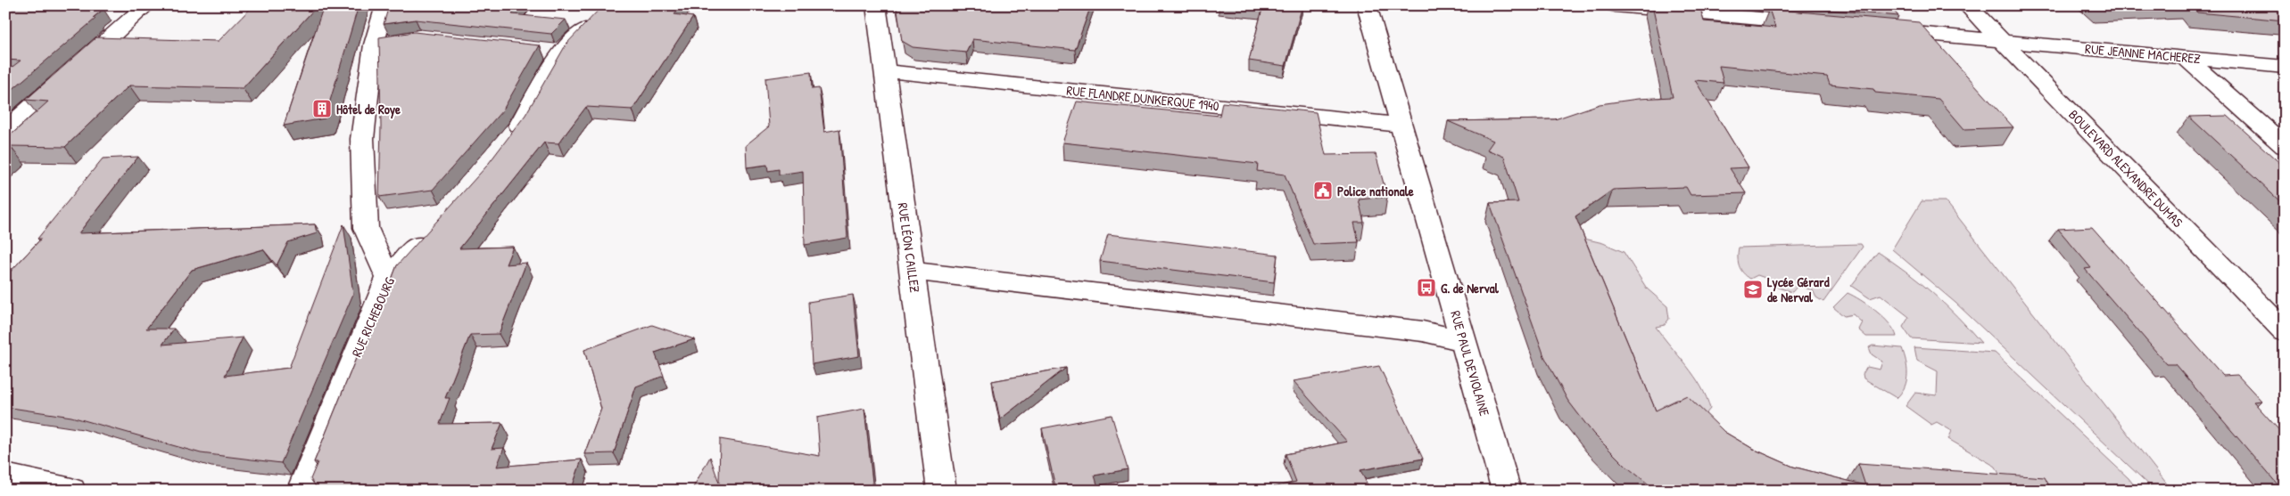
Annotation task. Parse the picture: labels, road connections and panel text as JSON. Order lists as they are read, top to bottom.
{
  "streets": {
    "street": [
      "RUE JEANNE MACHEREZ",
      "RUE FLANDRE DUNKERQUE 1940",
      "BOULEVARD ALEXANDRE DUMAS",
      "RUE LÉON CAILLEZ",
      "RUE RICHEBOURG",
      "RUE PAUL DEVIOLAINE"
    ]
  },
  "crossings": [
    ["RUE JEANNE MACHEREZ", "BOULEVARD ALEXANDRE DUMAS"],
    ["RUE FLANDRE DUNKERQUE 1940", "RUE LÉON CAILLEZ"],
    ["RUE FLANDRE DUNKERQUE 1940", "RUE PAUL DEVIOLAINE"]
  ],
  "places": {
    "building": ["Hôtel de Roye"],
    "public building": ["Police nationale"],
    "bus stop": ["G. de Nerval"],
    "school or university": ["Lycée Gérard de Nerval"]
  }
}
